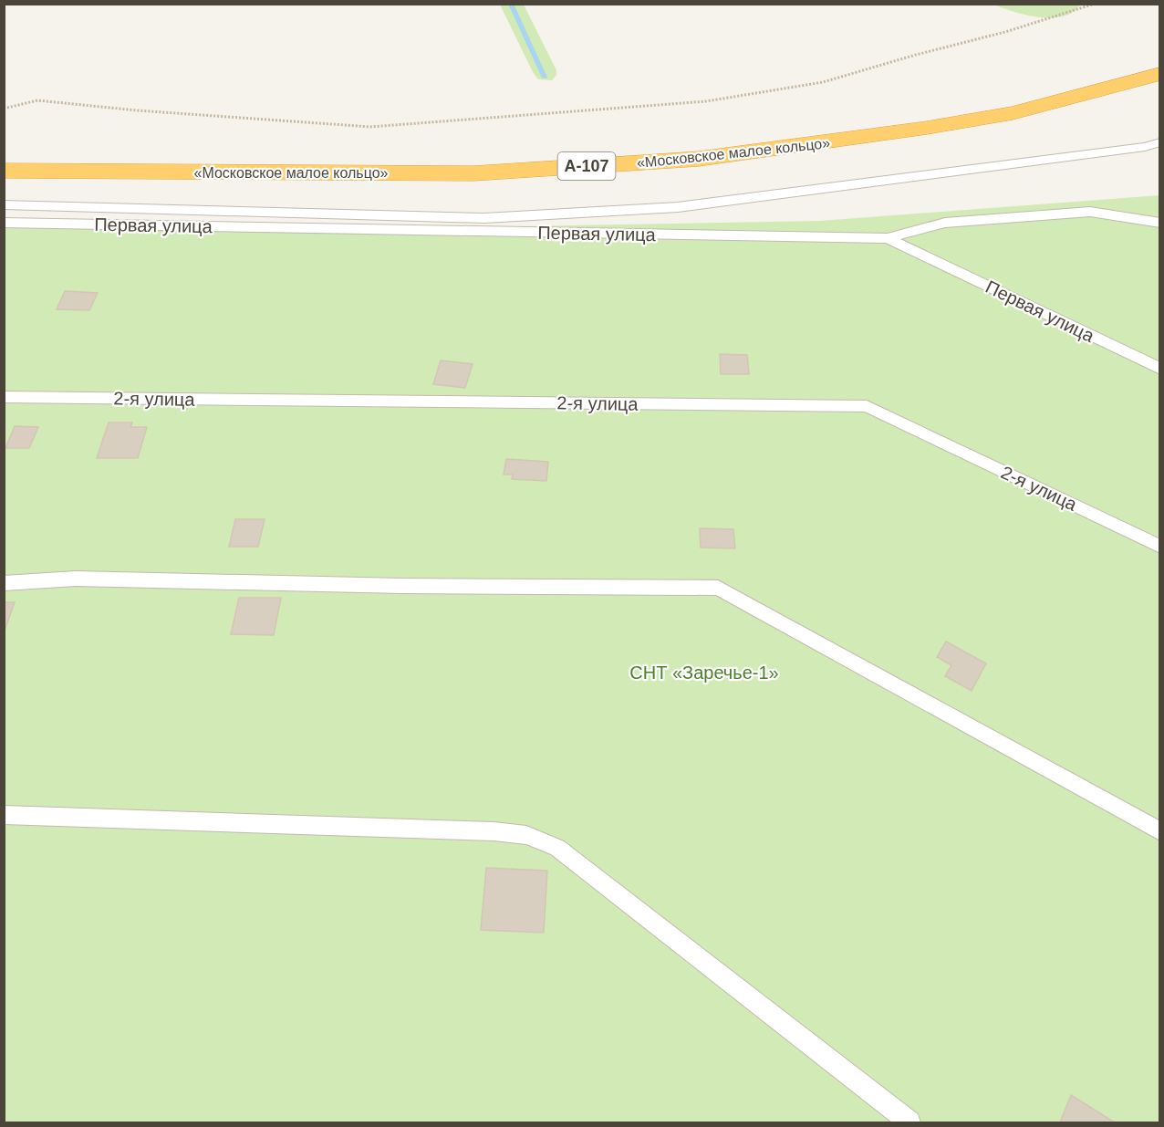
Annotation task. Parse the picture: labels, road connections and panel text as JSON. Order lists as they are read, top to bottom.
{
  "streets": {
    "highway": ["«Московское малое кольцо»", "А-107"],
    "lane": ["Первая улица", "2-я улица"]
  },
  "parks": ["СНТ «Заречье-1»"]
}
